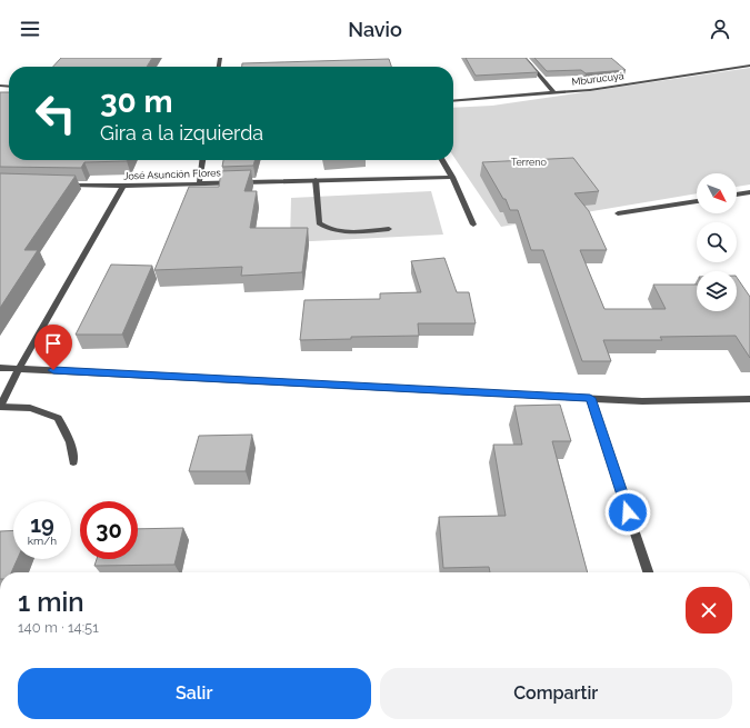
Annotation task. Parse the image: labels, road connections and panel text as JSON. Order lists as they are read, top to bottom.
{
  "streets": {
    "street": ["Mburucuyá", "José Asunción Flores"]
  },
  "parks": ["Terreno"],
  "north": "bottom right",
  "page": {
    "header": "Navio",
    "turn": ["30 m", "Gira a la izquierda"],
    "speed": "19 km/h",
    "limit": "30",
    "heading": ["1 min", "140 m · 14:51"],
    "buttons": ["Salir", "Compartir"]
  }
}
